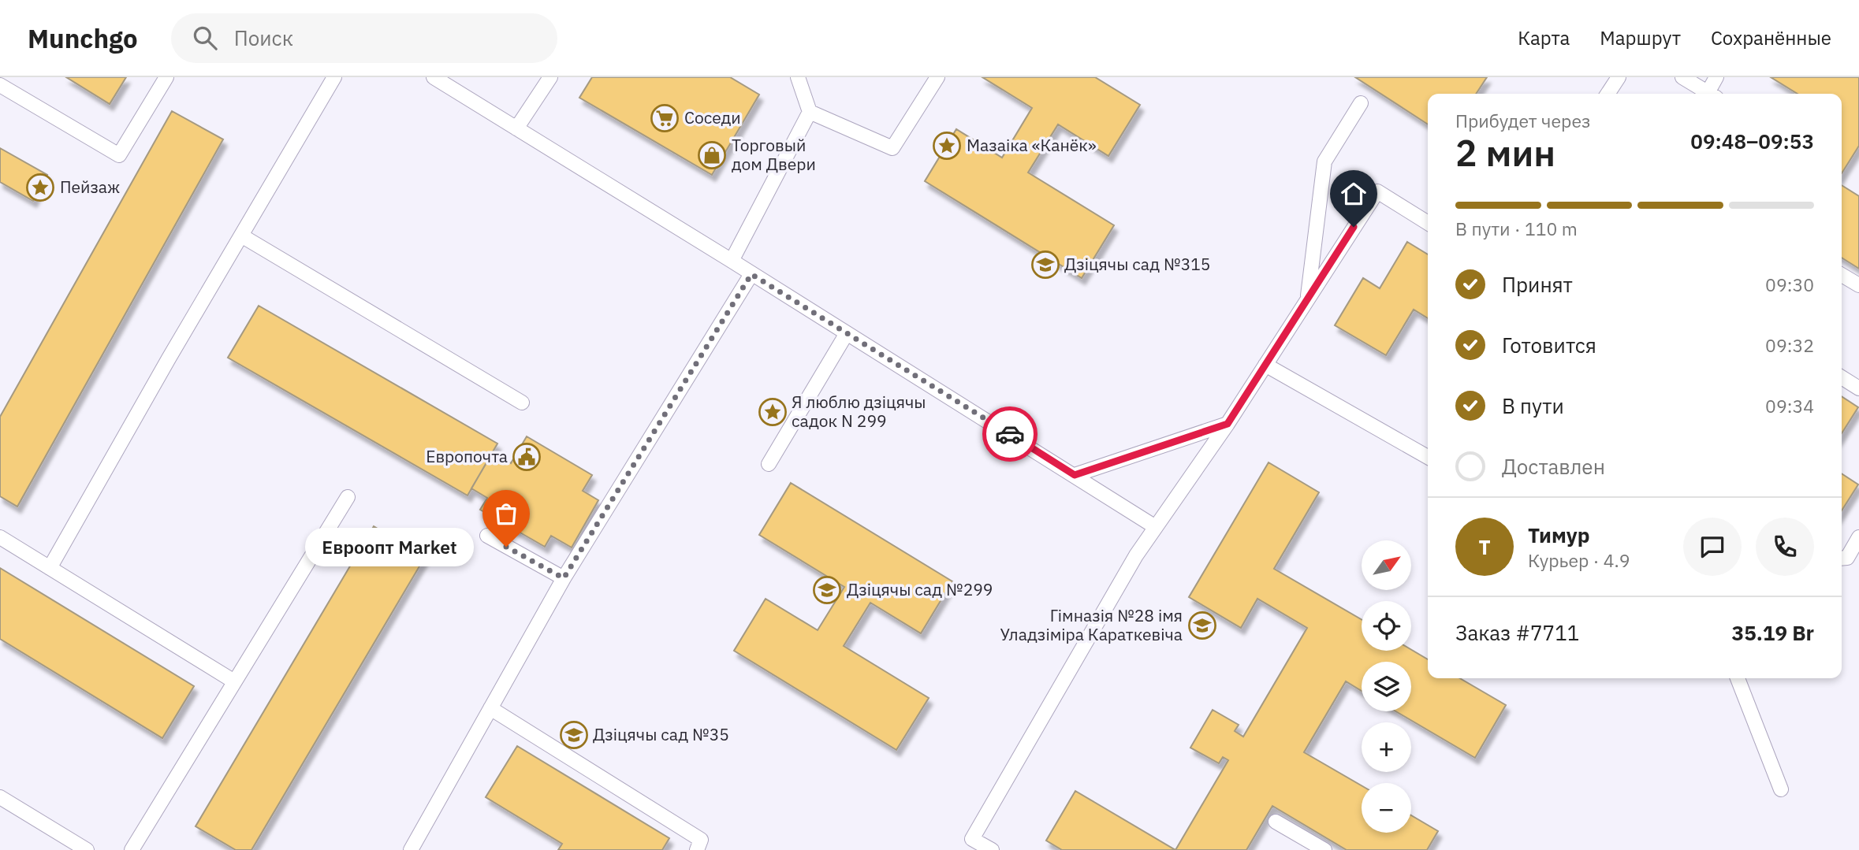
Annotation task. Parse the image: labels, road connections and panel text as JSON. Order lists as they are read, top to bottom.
{
  "places": {
    "supermarket": ["Соседи"],
    "place": ["Мазаіка «Канёк»", "Пейзаж", "Я люблю дзіцячы садок N 299"],
    "shop": ["Торговый дом Двери"],
    "school or university": [
      "Дзіцячы сад №315",
      "Дзіцячы сад №299",
      "Гімназія №28 імя Уладзіміра Караткевіча",
      "Дзіцячы сад №35"
    ],
    "public building": ["Европочта"],
    "other": ["Евроопт Market"]
  },
  "north": "top right",
  "page": {
    "header": "Munchgo",
    "search": "Поиск",
    "nav": ["Карта", "Маршрут", "Сохранённые"],
    "heading": ["2 мин", "Прибудет через", "09:48–09:53"],
    "panel": [
      "Тимур",
      "Курьер · 4.9",
      "Заказ #7711",
      "35.19 Br"
    ],
    "bar": "В пути · 110 m",
    "list": [
      ["Принят", "09:30"],
      ["Готовится", "09:32"],
      ["В пути", "09:34"],
      "Доставлен"
    ],
    "round": "Т",
    "bubble": "Евроопт Market",
    "map_buttons": ["+", "−"]
  }
}
